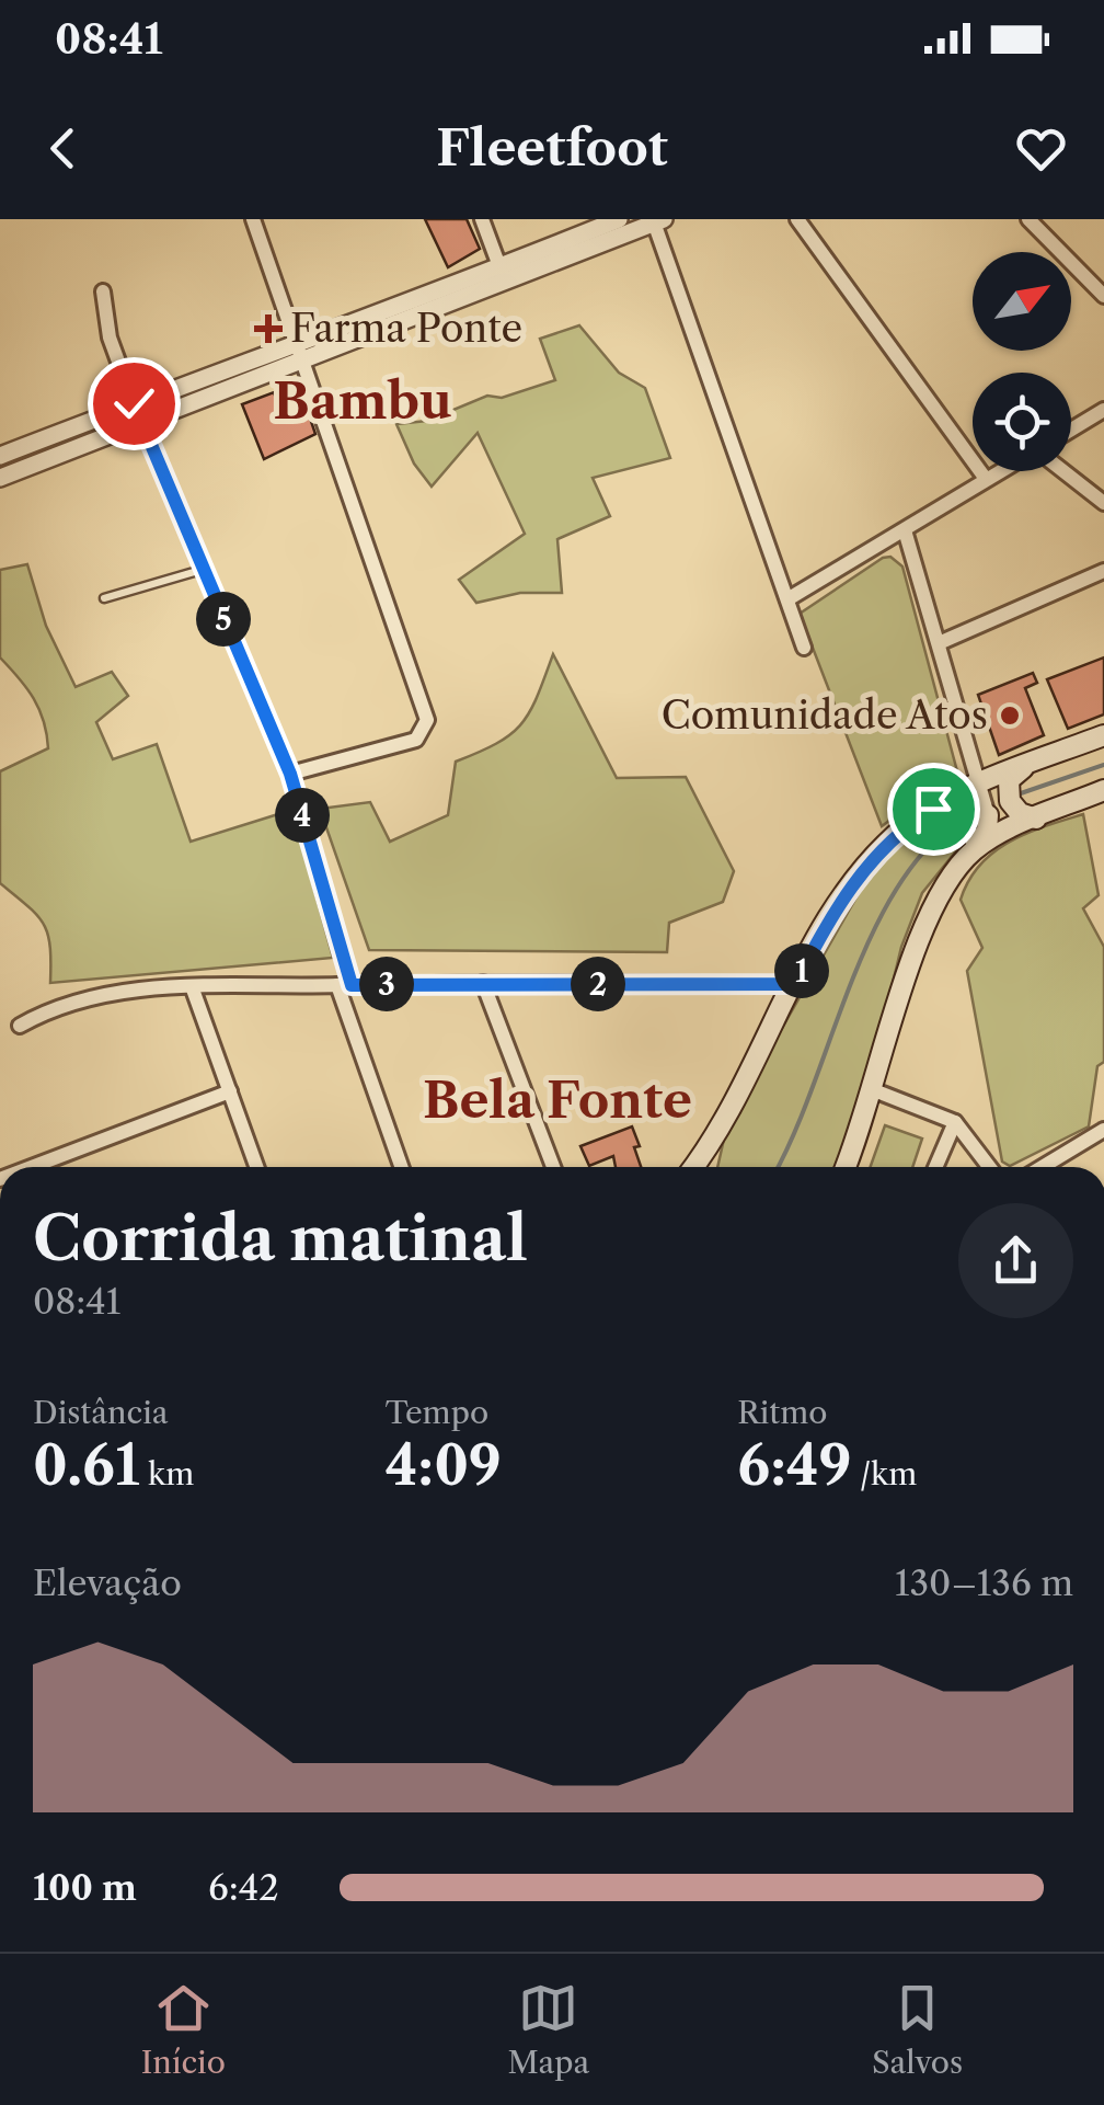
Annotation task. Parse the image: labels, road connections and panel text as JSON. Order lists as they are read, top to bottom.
{
  "districts": ["Bambu", "Bela Fonte"],
  "places": {
    "health": ["Farma Ponte"],
    "other": ["Comunidade Atos"]
  },
  "north": "top right",
  "page": {
    "status": "08:41",
    "header": "Fleetfoot",
    "pins": [
      "5",
      "4",
      "1",
      "2",
      "3"
    ],
    "heading": ["Corrida matinal", "08:41"],
    "stats": [
      ["Distância", "0.61 km"],
      ["Tempo", "4:09"],
      ["Ritmo", "6:49 /km"]
    ],
    "chart": ["Elevação", "130–136 m"],
    "list": [
      {
        "name": "100 m",
        "note": "6:42"
      }
    ],
    "tabs": ["Início", "Mapa", "Salvos"]
  }
}
